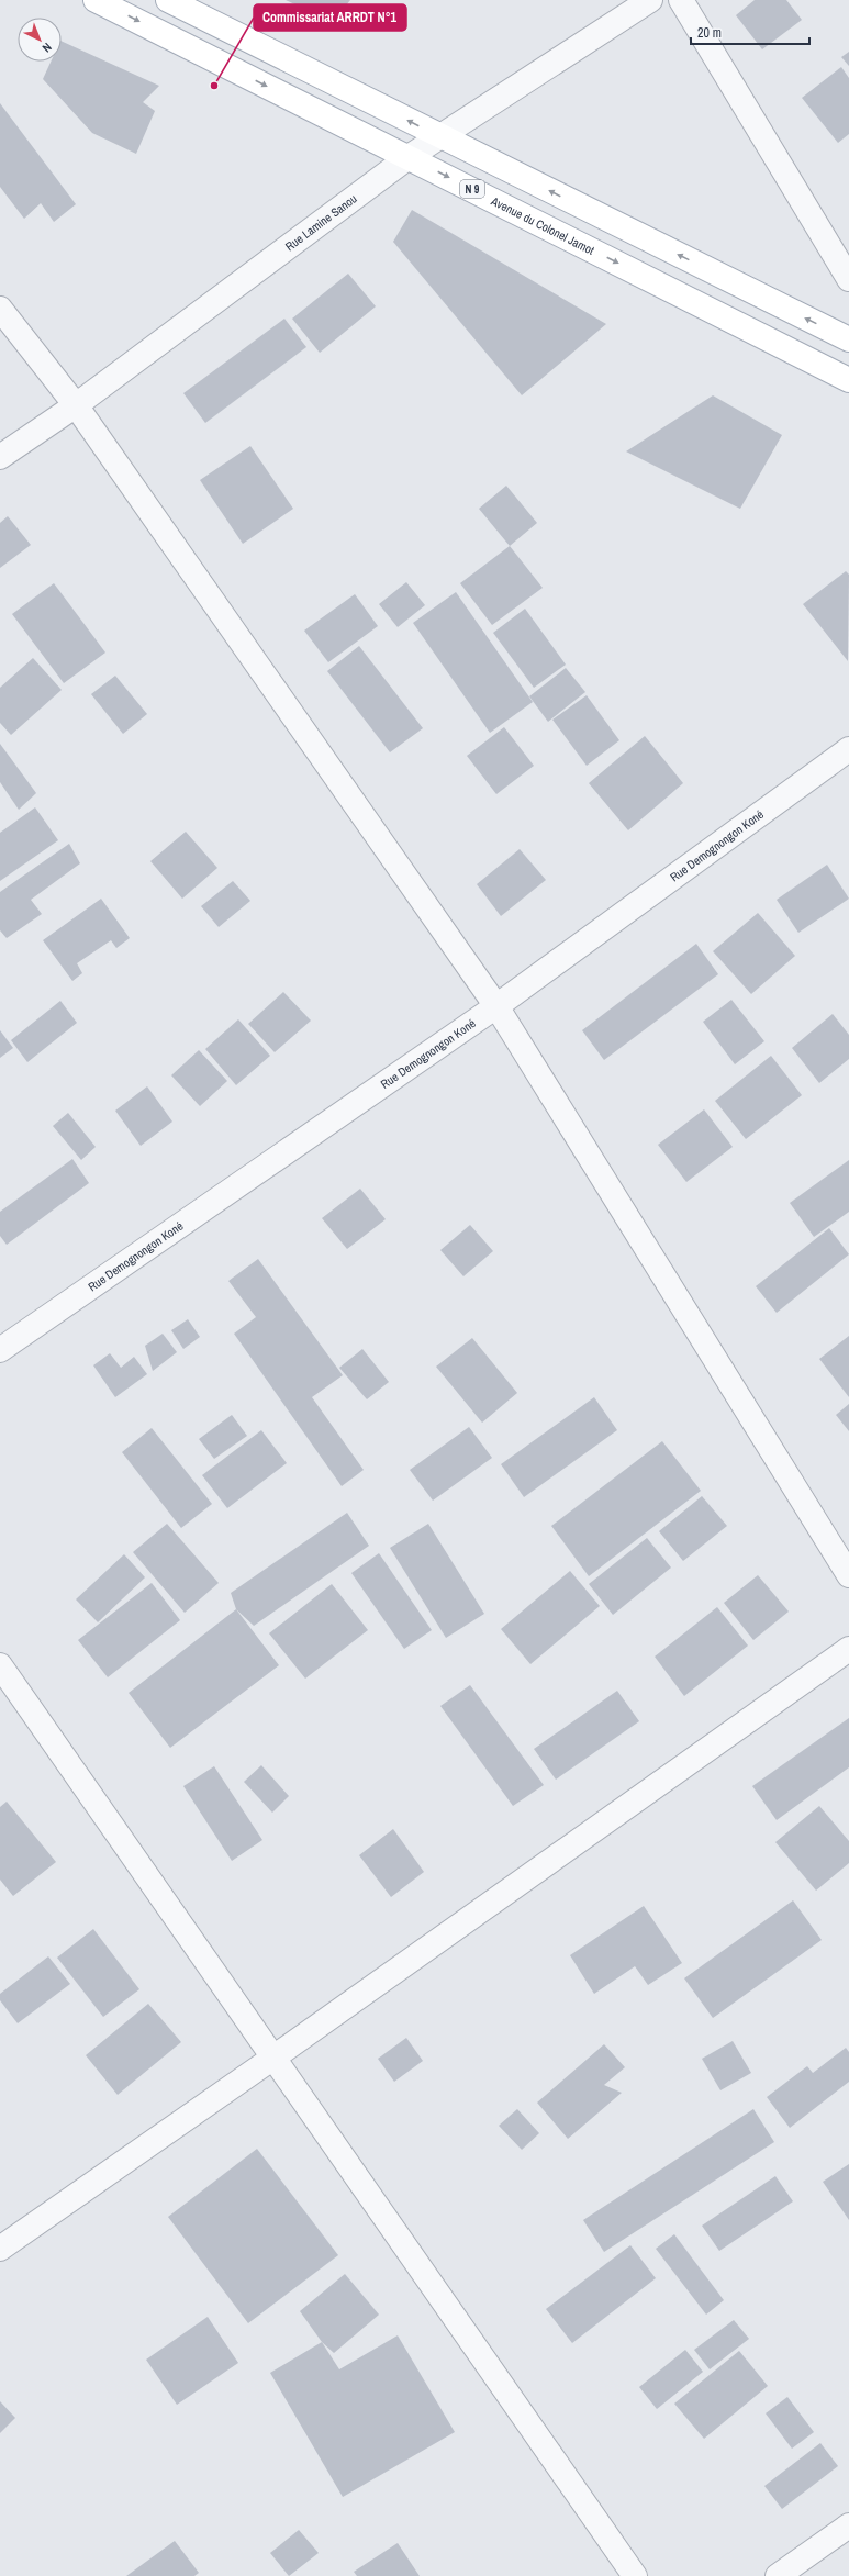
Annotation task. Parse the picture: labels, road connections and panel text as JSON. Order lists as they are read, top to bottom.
{
  "streets": {
    "main road": ["N 9", "Avenue du Colonel Jamot"],
    "street": ["Rue Lamine Sanou", "Rue Demognongon Koné"]
  },
  "crossings": [
    ["Rue Lamine Sanou", "Avenue du Colonel Jamot"]
  ],
  "places": ["Commissariat ARRDT N°1"],
  "scale_bar": "20 m",
  "north": "bottom right"
}
